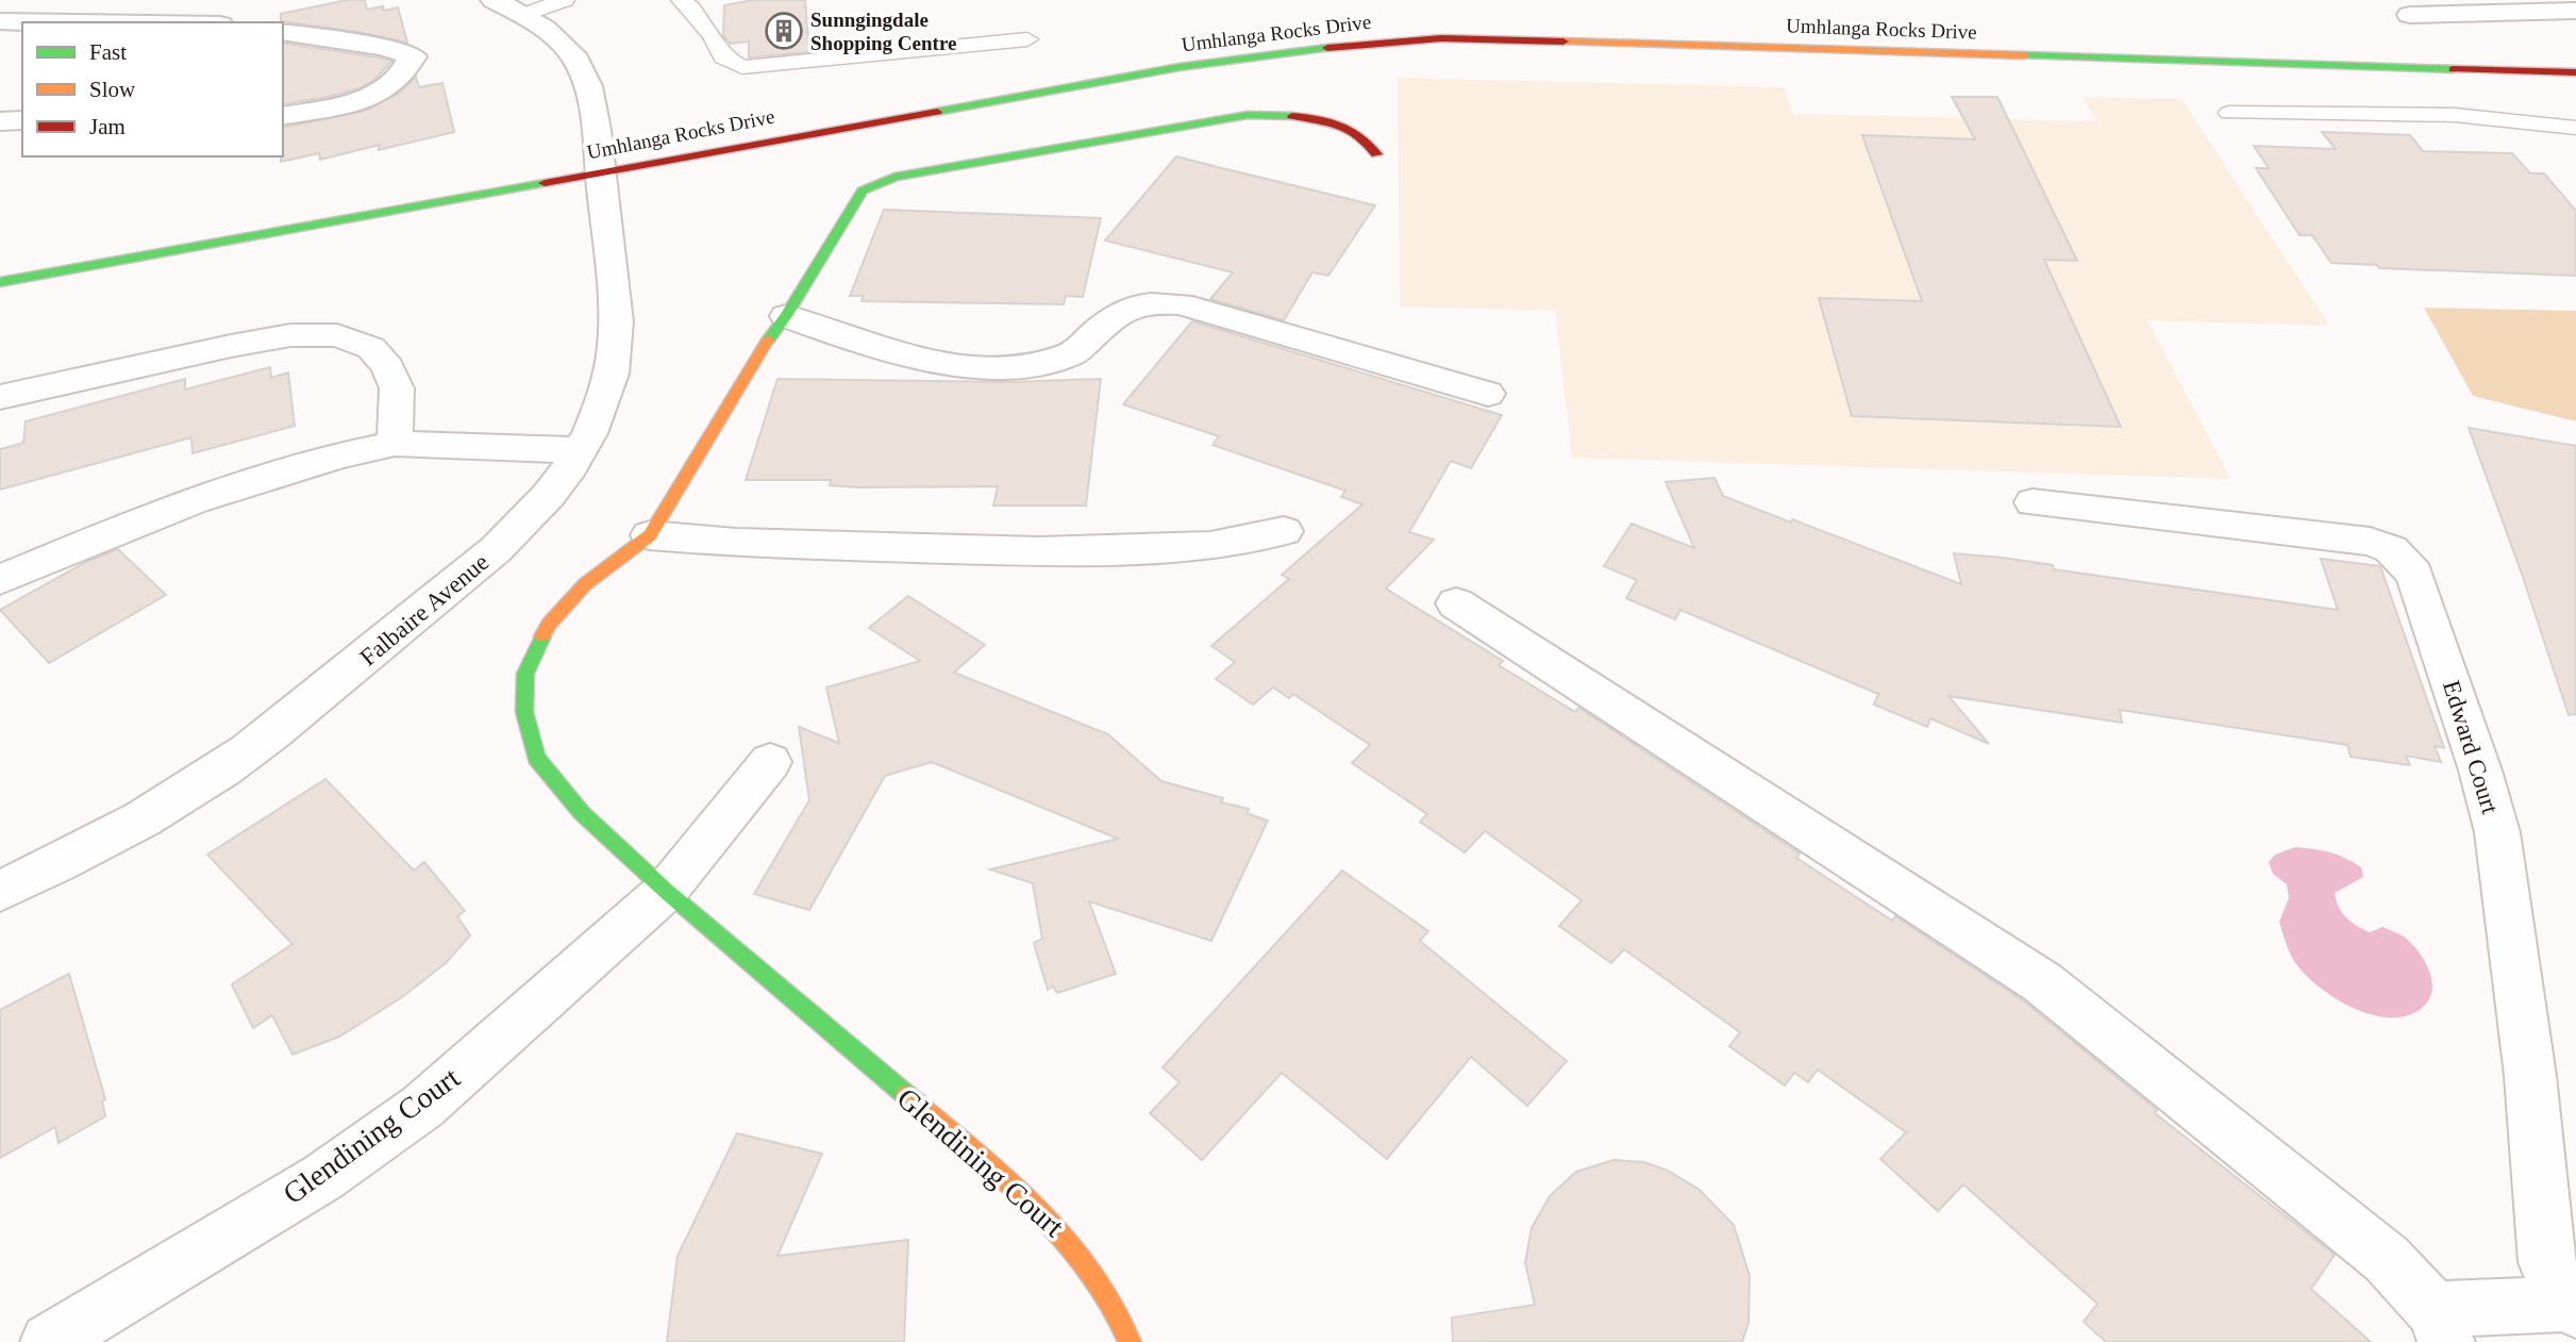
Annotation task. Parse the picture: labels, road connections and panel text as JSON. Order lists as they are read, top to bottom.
{
  "streets": {
    "main road": ["Umhlanga Rocks Drive", "Glendining Court"],
    "street": ["Falbaire Avenue", "Edward Court"]
  },
  "crossings": [
    ["Umhlanga Rocks Drive", "Falbaire Avenue"]
  ],
  "places": {
    "building": ["Sunngingdale Shopping Centre"]
  },
  "legend": ["Fast", "Slow", "Jam"]
}
